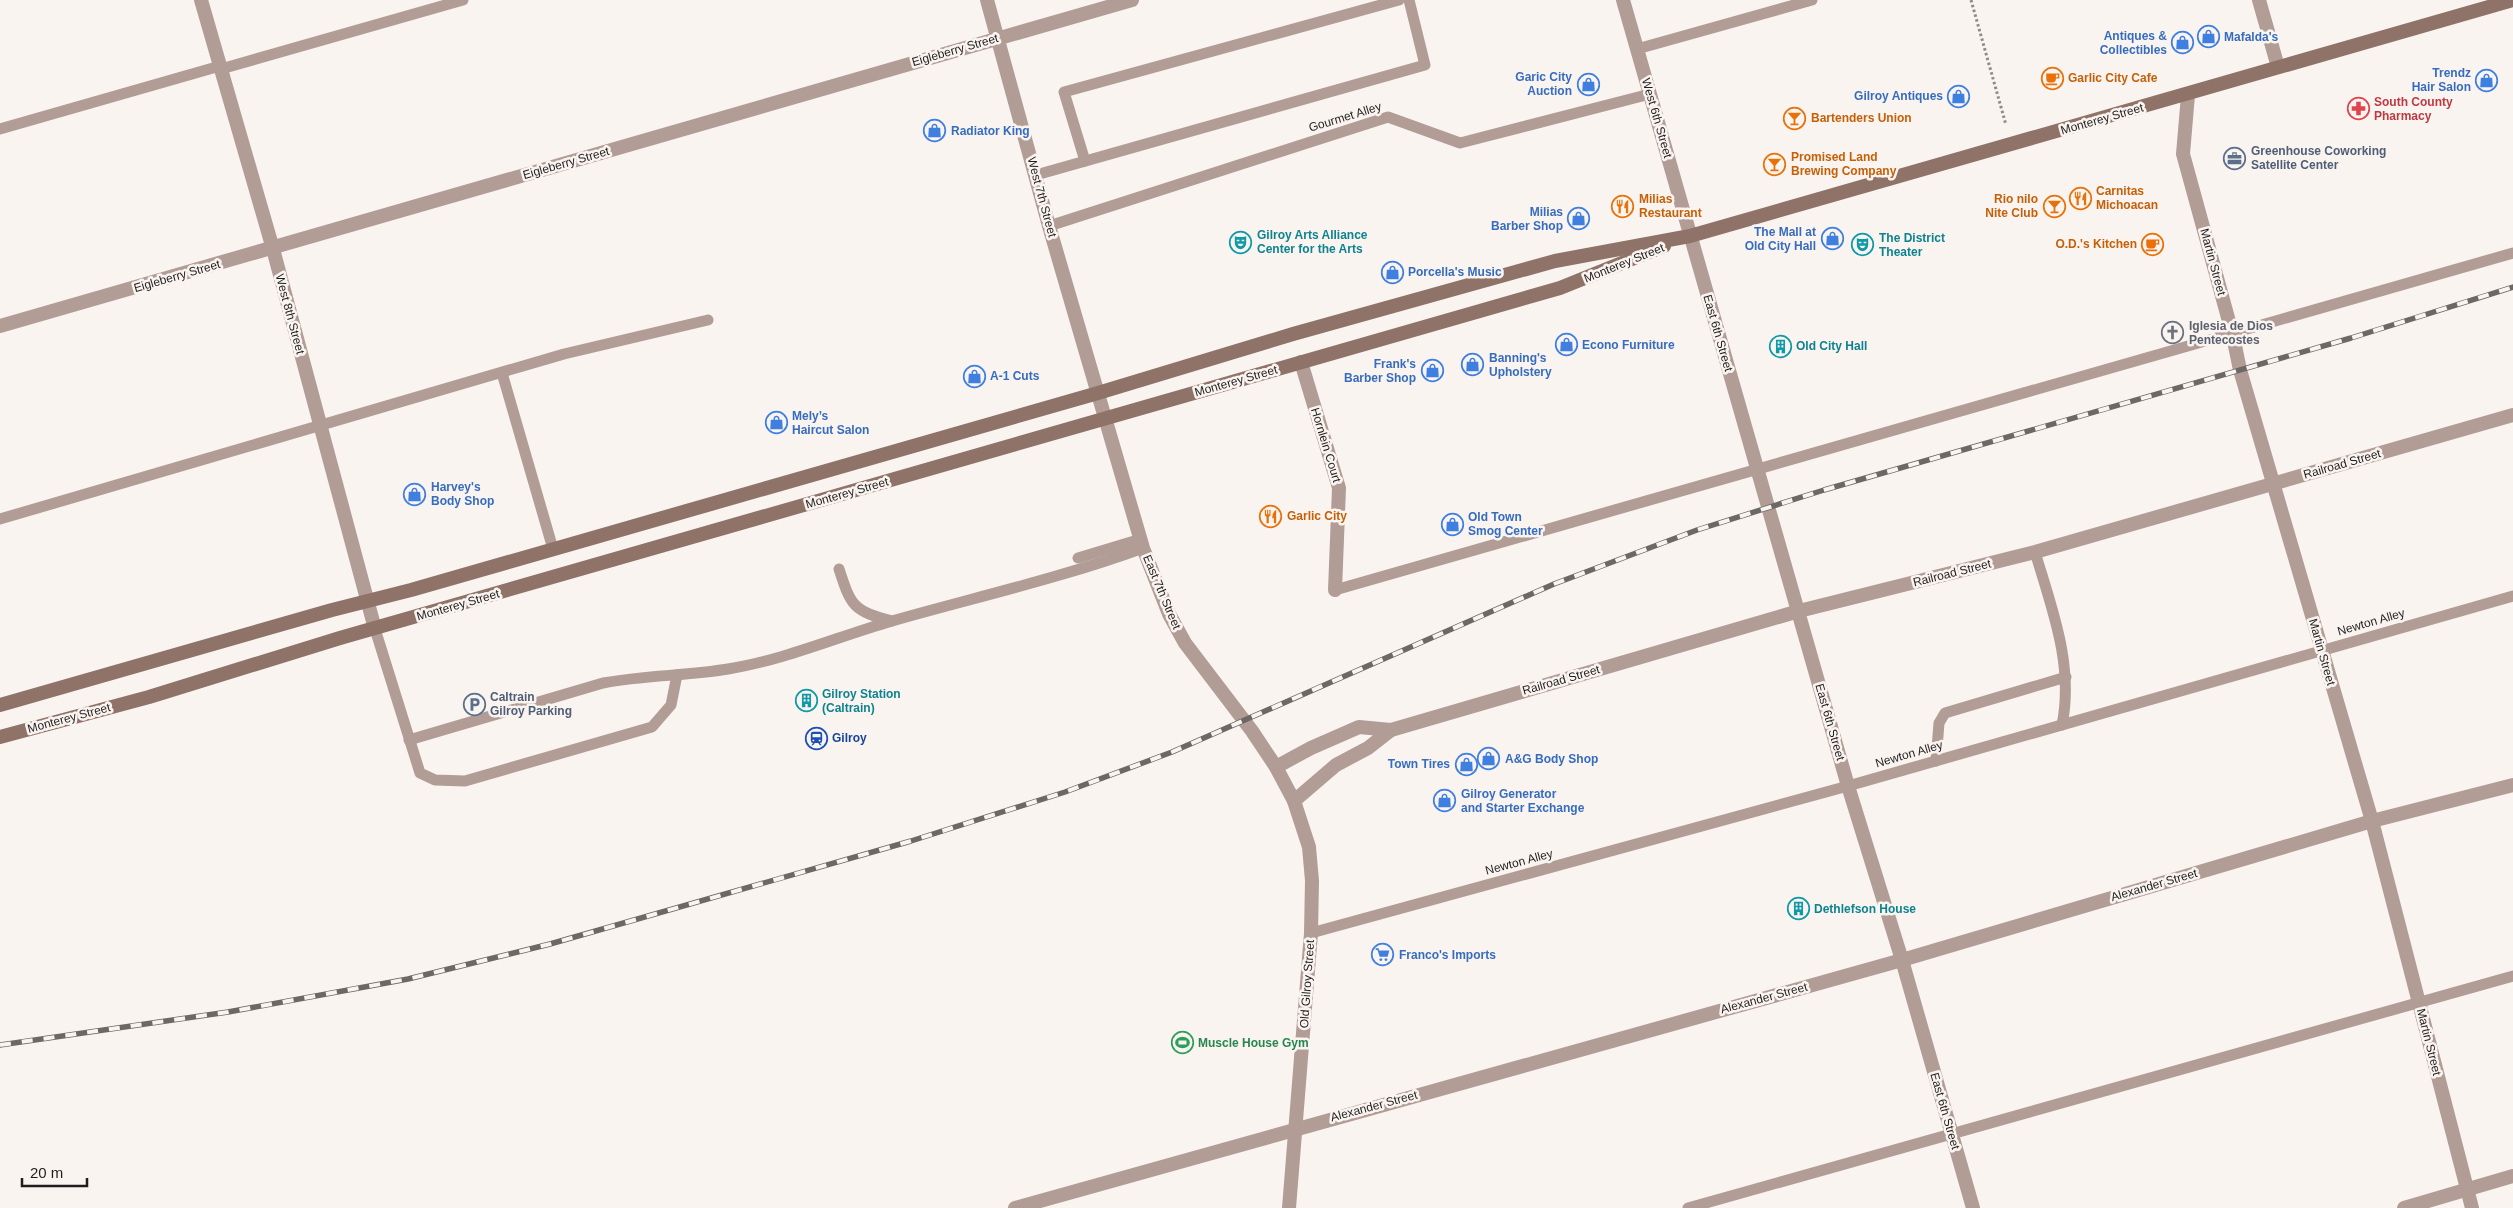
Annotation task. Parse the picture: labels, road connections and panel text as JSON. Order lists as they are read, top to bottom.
{
  "streets": {
    "main road": ["Monterey Street"],
    "street": [
      "Eigleberry Street",
      "West 6th Street",
      "West 7th Street",
      "Martin Street",
      "West 8th Street",
      "East 6th Street",
      "Hornlein Court",
      "Railroad Street",
      "East 7th Street",
      "Alexander Street",
      "Old Gilroy Street"
    ],
    "lane": ["Gourmet Alley", "Newton Alley"]
  },
  "crossings": [
    ["Eigleberry Street", "West 7th Street"],
    ["Eigleberry Street", "West 8th Street"],
    ["Gourmet Alley", "West 6th Street"],
    ["Gourmet Alley", "West 7th Street"],
    ["West 6th Street", "Monterey Street"],
    ["West 6th Street", "East 6th Street"],
    ["Monterey Street", "West 7th Street"],
    ["Monterey Street", "Martin Street"],
    ["Monterey Street", "West 8th Street"],
    ["Monterey Street", "East 6th Street"],
    ["Monterey Street", "Hornlein Court"],
    ["Monterey Street", "East 7th Street"],
    ["West 7th Street", "East 7th Street"],
    ["Martin Street", "Railroad Street"],
    ["Martin Street", "Newton Alley"],
    ["Martin Street", "Alexander Street"],
    ["East 6th Street", "Railroad Street"],
    ["East 6th Street", "Newton Alley"],
    ["East 6th Street", "Alexander Street"],
    ["Railroad Street", "East 7th Street"],
    ["Railroad Street", "Old Gilroy Street"],
    ["East 7th Street", "Old Gilroy Street"],
    ["Newton Alley", "Old Gilroy Street"],
    ["Alexander Street", "Old Gilroy Street"]
  ],
  "places": {
    "shop": [
      "Mafalda's",
      "Antiques & Collectibles",
      "Trendz Hair Salon",
      "Garic City Auction",
      "Gilroy Antiques",
      "Radiator King",
      "Milias Barber Shop",
      "The Mall at Old City Hall",
      "Porcella's Music",
      "Econo Furniture",
      "Banning's Upholstery",
      "Frank's Barber Shop",
      "A-1 Cuts",
      "Mely’s Haircut Salon",
      "Harvey's Body Shop",
      "Old Town Smog Center",
      "A&G Body Shop",
      "Town Tires",
      "Gilroy Generator and Starter Exchange"
    ],
    "cafe": ["Garlic City Cafe", "O.D.'s Kitchen"],
    "pharmacy": ["South County Pharmacy"],
    "bar": ["Bartenders Union", "Promised Land Brewing Company", "Rio nilo Nite Club"],
    "office": ["Greenhouse Coworking Satellite Center"],
    "restaurant": ["Carnitas Michoacan", "Milias Restaurant", "Garlic City"],
    "theatre": ["Gilroy Arts Alliance Center for the Arts", "The District Theater"],
    "church": ["Iglesia de Dios Pentecostes"],
    "building": ["Old City Hall", "Gilroy Station (Caltrain)", "Dethlefson House"],
    "parking": ["Caltrain Gilroy Parking"],
    "station": ["Gilroy"],
    "supermarket": ["Franco's Imports"],
    "sports": ["Muscle House Gym"]
  },
  "scale_bar": "20 m"
}
